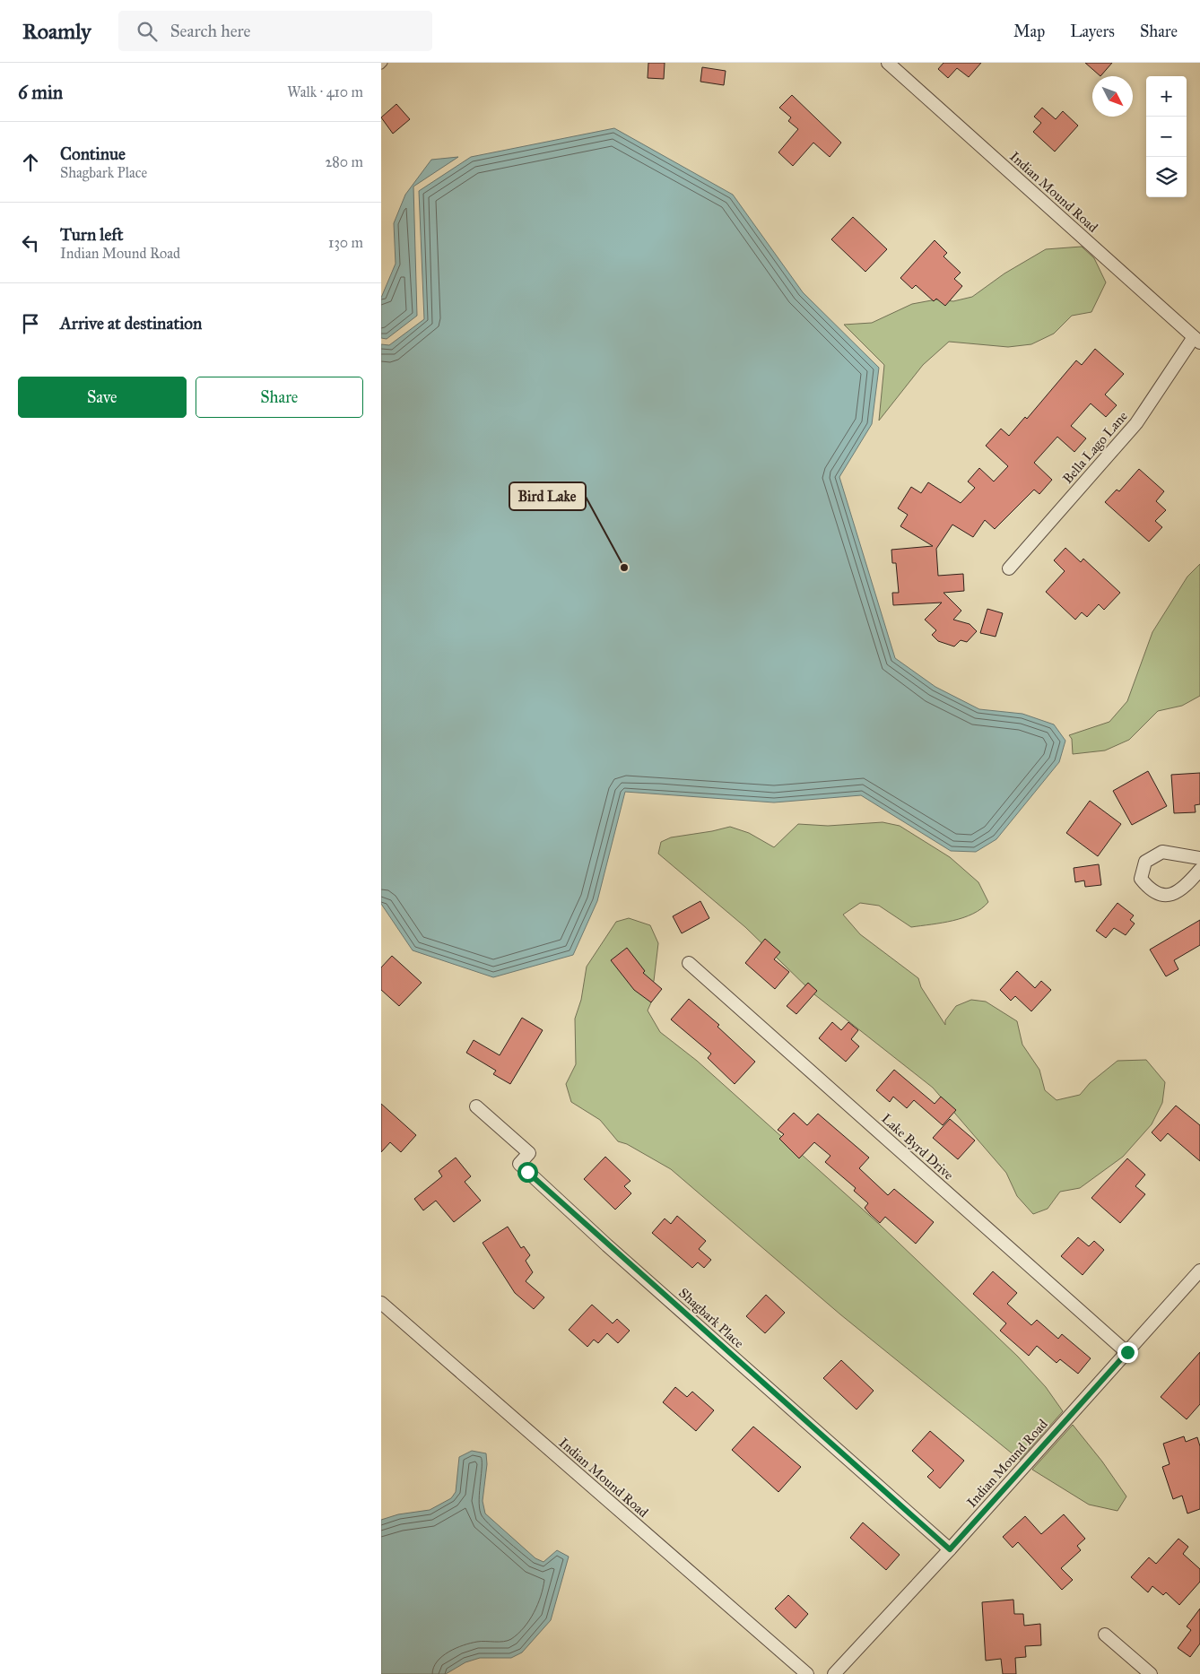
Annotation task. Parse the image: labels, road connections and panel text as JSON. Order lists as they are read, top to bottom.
{
  "streets": {
    "street": [
      "Indian Mound Road",
      "Bella Lago Lane",
      "Lake Byrd Drive",
      "Shagbark Place"
    ]
  },
  "crossings": [
    ["Indian Mound Road", "Bella Lago Lane"],
    ["Indian Mound Road", "Lake Byrd Drive"],
    ["Indian Mound Road", "Shagbark Place"]
  ],
  "places": ["Bird Lake"],
  "north": "bottom right",
  "page": {
    "header": "Roamly",
    "search": "Search here",
    "nav": ["Map", "Layers", "Share"],
    "heading": ["6 min", "Walk · 410 m"],
    "map_buttons": ["+", "−"],
    "list": [
      ["Continue", "Shagbark Place", "280 m"],
      ["Turn left", "Indian Mound Road", "130 m"],
      "Arrive at destination"
    ],
    "buttons": ["Save", "Share"]
  }
}
